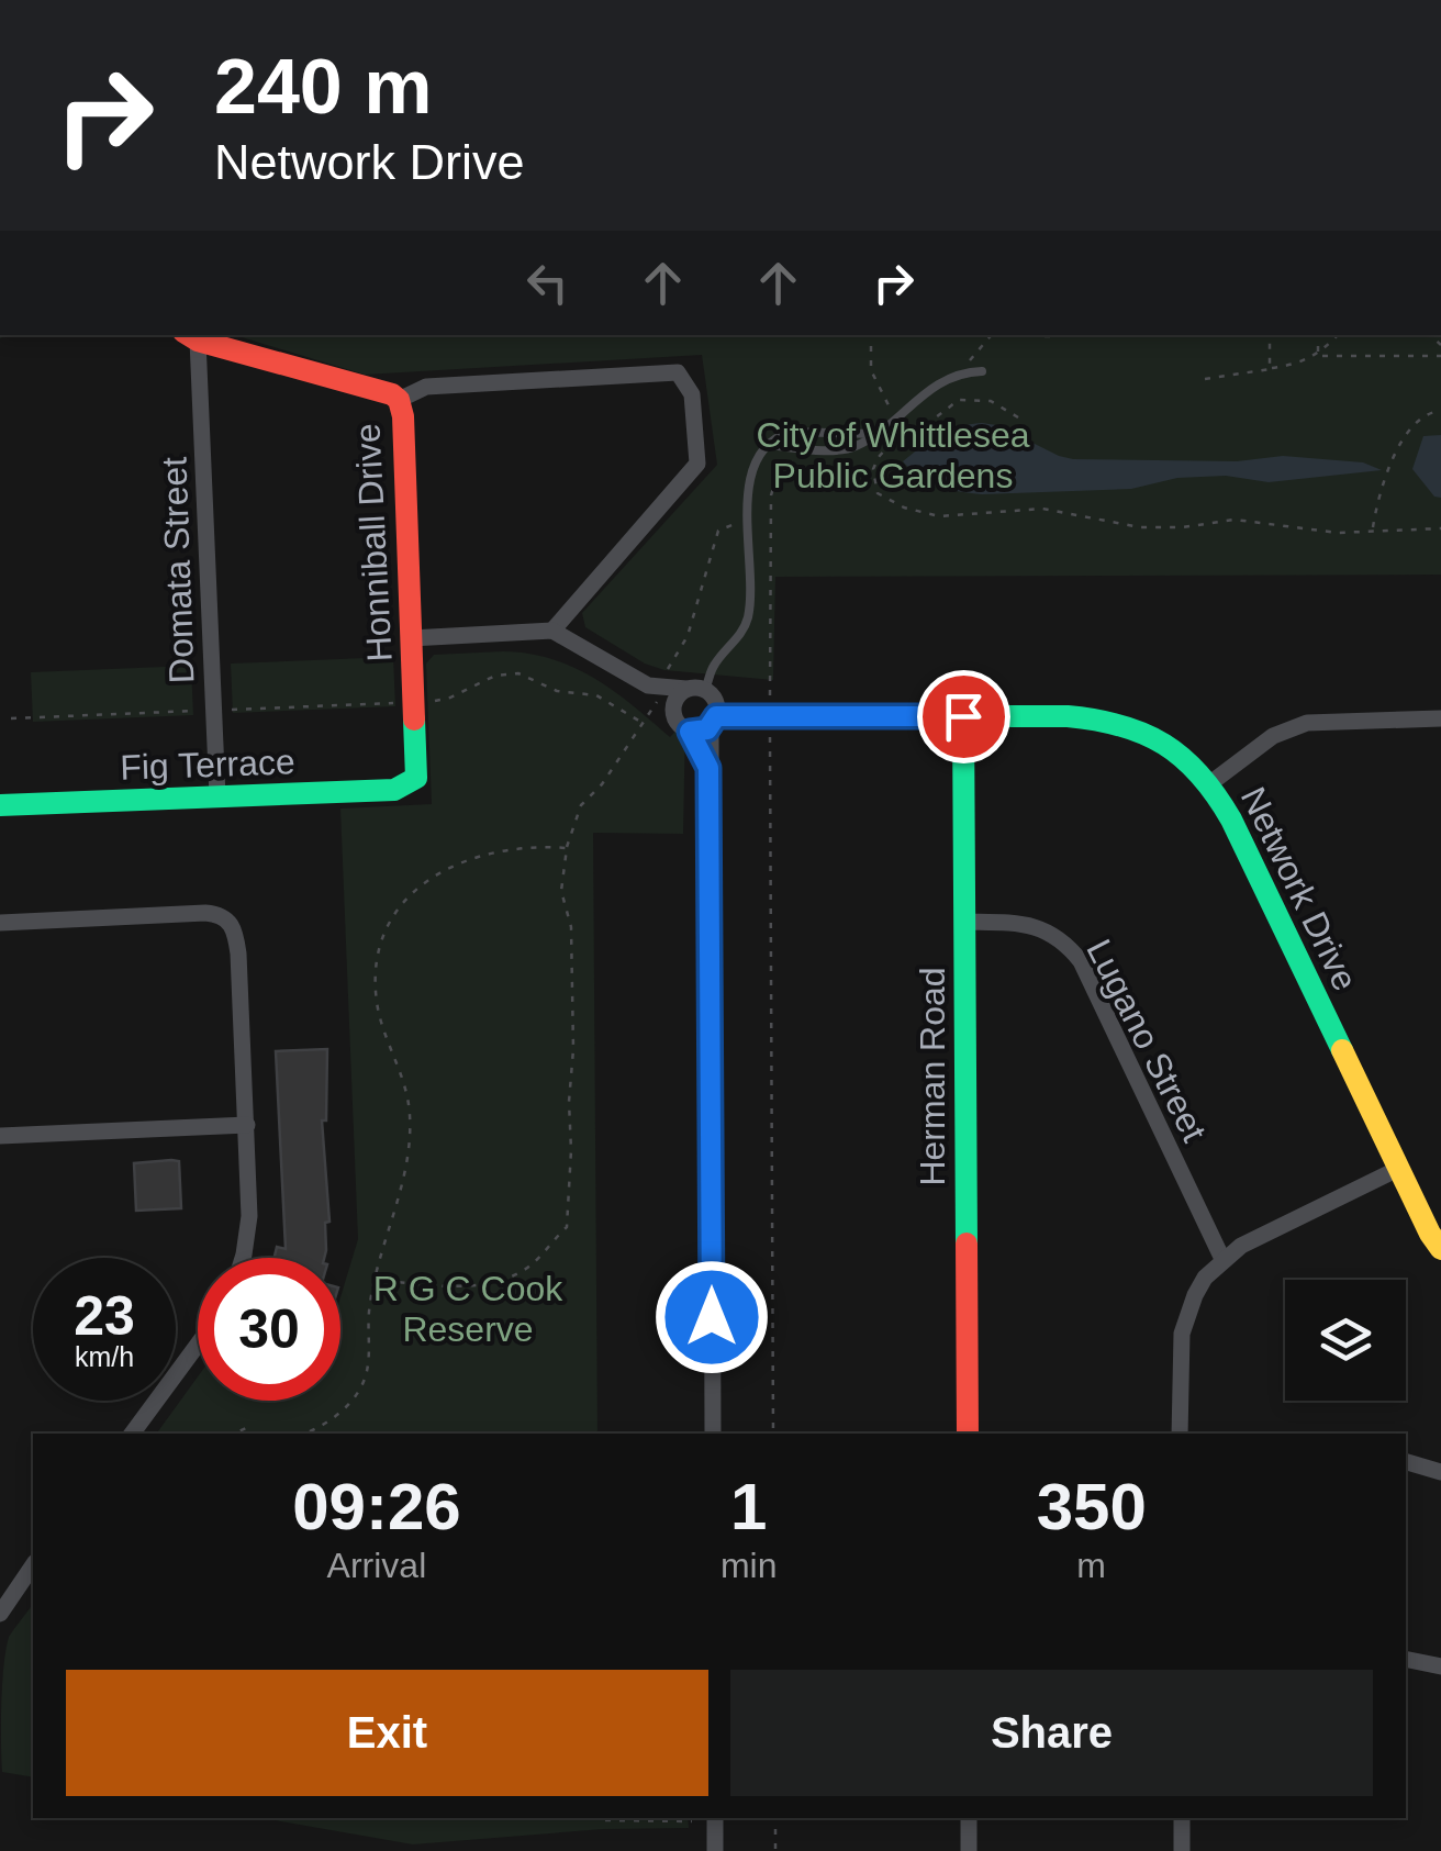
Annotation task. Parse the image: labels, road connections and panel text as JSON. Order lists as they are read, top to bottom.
{
  "streets": {
    "street": [
      "Honniball Drive",
      "Domata Street",
      "Fig Terrace",
      "Network Drive",
      "Lugano Street",
      "Herman Road"
    ]
  },
  "crossings": [
    ["Honniball Drive", "Domata Street"],
    ["Honniball Drive", "Fig Terrace"],
    ["Domata Street", "Fig Terrace"],
    ["Network Drive", "Herman Road"],
    ["Lugano Street", "Herman Road"]
  ],
  "parks": ["City of Whittlesea Public Gardens", "R G C Cook Reserve"],
  "page": {
    "turn": ["240 m", "Network Drive"],
    "speed": "23 km/h",
    "limit": "30",
    "eta": [
      "09:26",
      "Arrival",
      "1",
      "min",
      "350",
      "m"
    ],
    "buttons": ["Exit", "Share"]
  }
}
